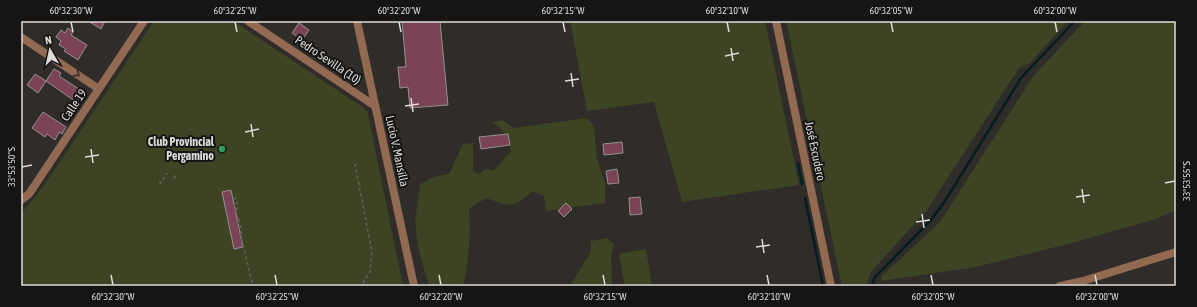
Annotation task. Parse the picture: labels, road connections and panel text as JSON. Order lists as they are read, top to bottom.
{
  "streets": {
    "street": [
      "Pedro Sevilla (10)",
      "Calle 19",
      "Lucio V. Mansilla",
      "José Escudero"
    ]
  },
  "crossings": [
    ["Pedro Sevilla (10)", "Lucio V. Mansilla"]
  ],
  "places": ["Club Provincial Pergamino"],
  "north": "top",
  "coordinates": [
    "60°32'30\"W",
    "60°32'25\"W",
    "60°32'20\"W",
    "60°32'15\"W",
    "60°32'10\"W",
    "60°32'05\"W",
    "60°32'00\"W",
    "33°53'50\"S",
    "33°53'55\"S"
  ]
}
